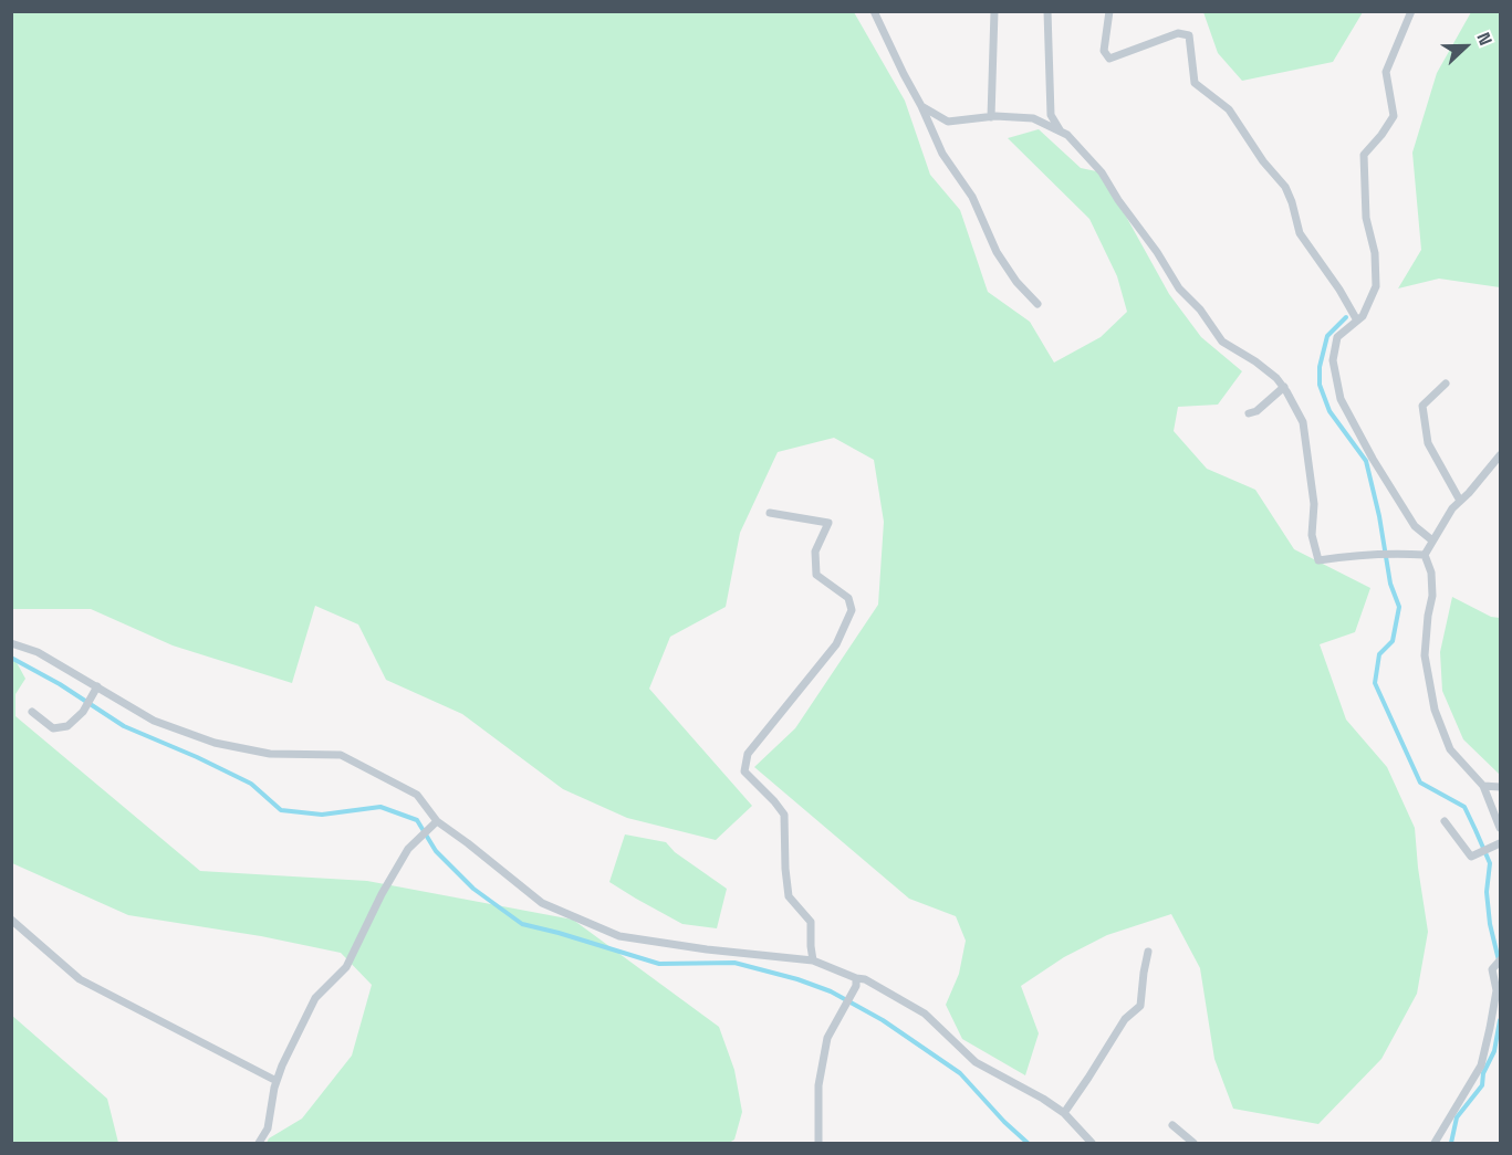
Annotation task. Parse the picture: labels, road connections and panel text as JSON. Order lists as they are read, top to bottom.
{
  "north": "right"
}
